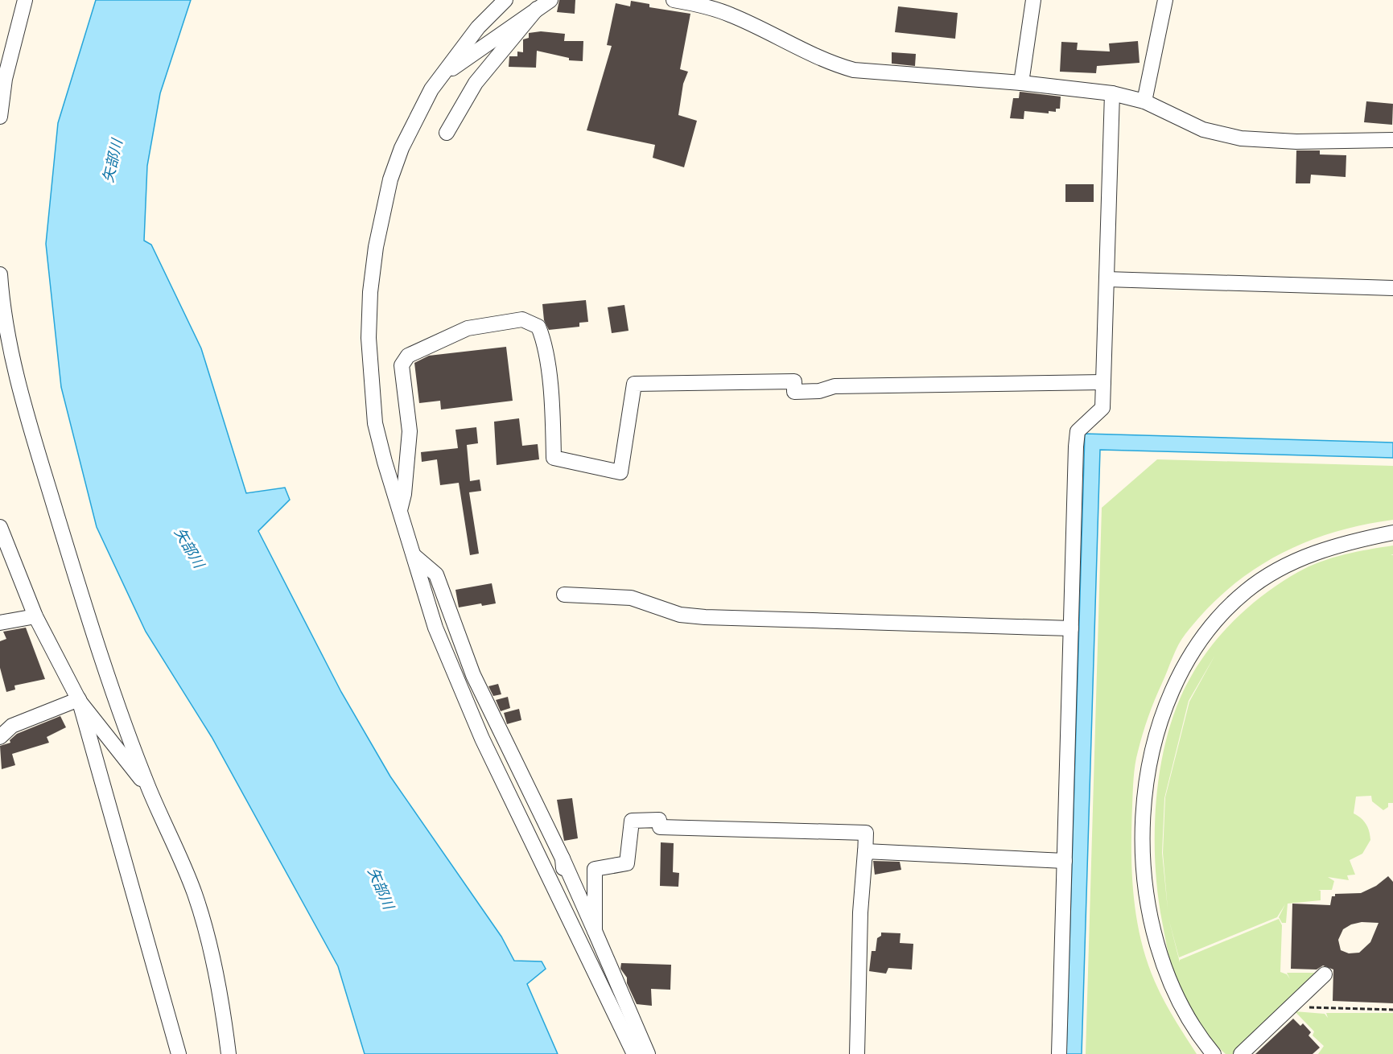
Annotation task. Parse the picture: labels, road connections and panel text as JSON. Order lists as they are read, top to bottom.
{
  "water": ["矢部川"]
}
